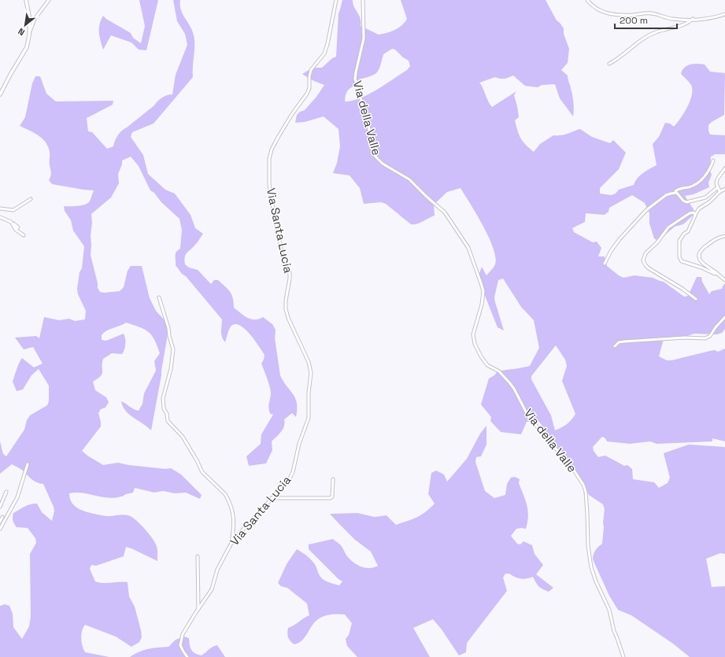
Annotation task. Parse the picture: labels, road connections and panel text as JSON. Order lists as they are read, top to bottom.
{
  "streets": {
    "street": ["Via della Valle", "Via Santa Lucia"]
  },
  "scale_bar": "200 m",
  "north": "bottom left"
}
